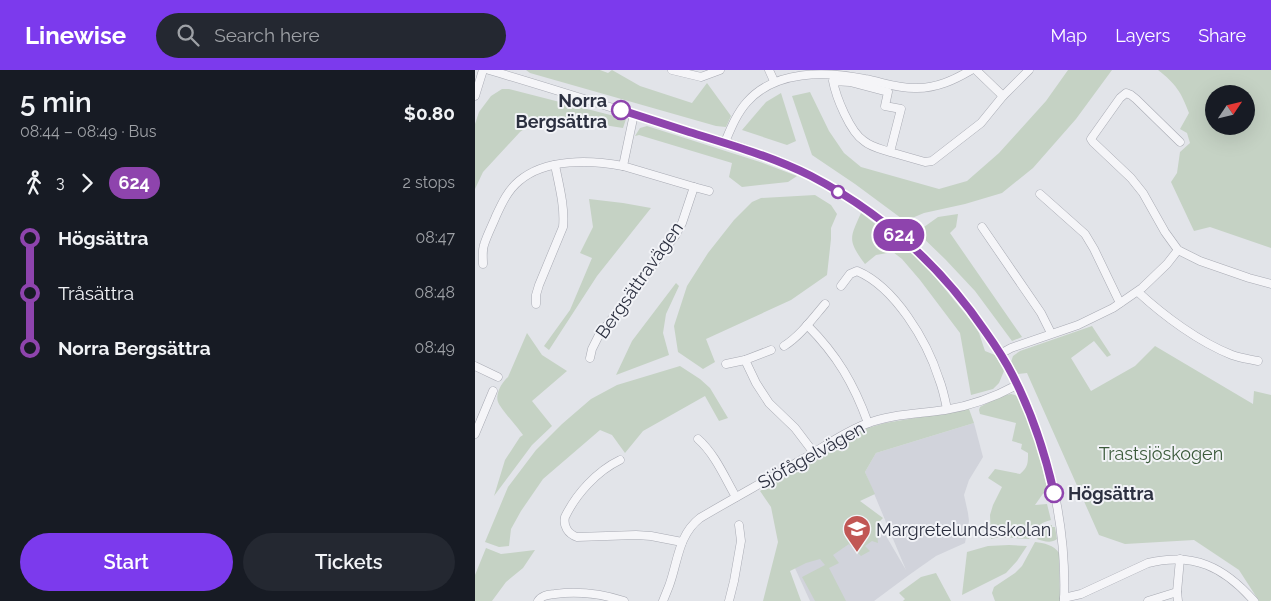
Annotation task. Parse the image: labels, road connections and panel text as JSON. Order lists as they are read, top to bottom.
{
  "streets": {
    "street": ["Bergsättravägen", "Sjöfågelvägen"]
  },
  "parks": ["Trastsjöskogen"],
  "places": {
    "other": ["Norra Bergsättra", "Högsättra"],
    "school or university": ["Margretelundsskolan"]
  },
  "lines": ["bus line 624"],
  "north": "top right",
  "page": {
    "header": "Linewise",
    "search": "Search here",
    "nav": ["Map", "Layers", "Share"],
    "heading": ["5 min", "08:44 – 08:49 · Bus", "$0.80"],
    "on_map": "624",
    "legs": ["3", "624", "2 stops"],
    "list": [
      {
        "name": "Högsättra",
        "value": "08:47"
      },
      {
        "name": "Tråsättra",
        "value": "08:48"
      },
      {
        "name": "Norra Bergsättra",
        "value": "08:49"
      }
    ],
    "buttons": ["Start", "Tickets"]
  }
}
